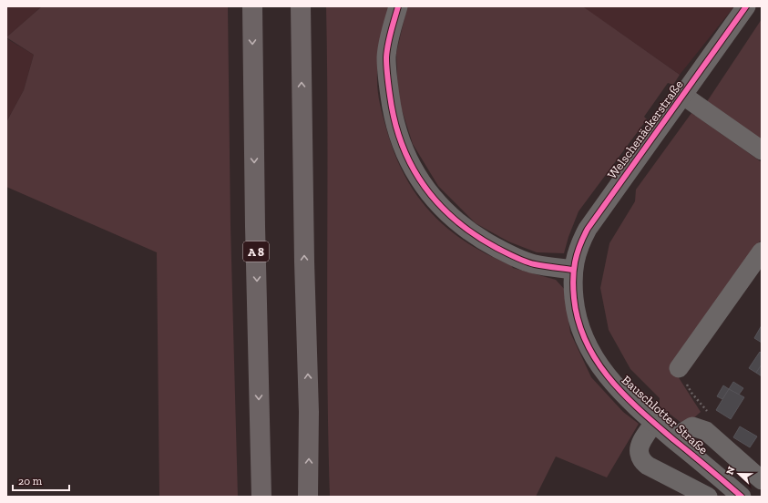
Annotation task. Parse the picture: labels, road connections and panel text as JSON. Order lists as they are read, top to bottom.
{
  "streets": {
    "highway": ["A 8"],
    "street": ["Welschenäckerstraße", "Bauschlotter Straße"]
  },
  "crossings": [
    ["Welschenäckerstraße", "Bauschlotter Straße"]
  ],
  "scale_bar": "20 m",
  "north": "left"
}
